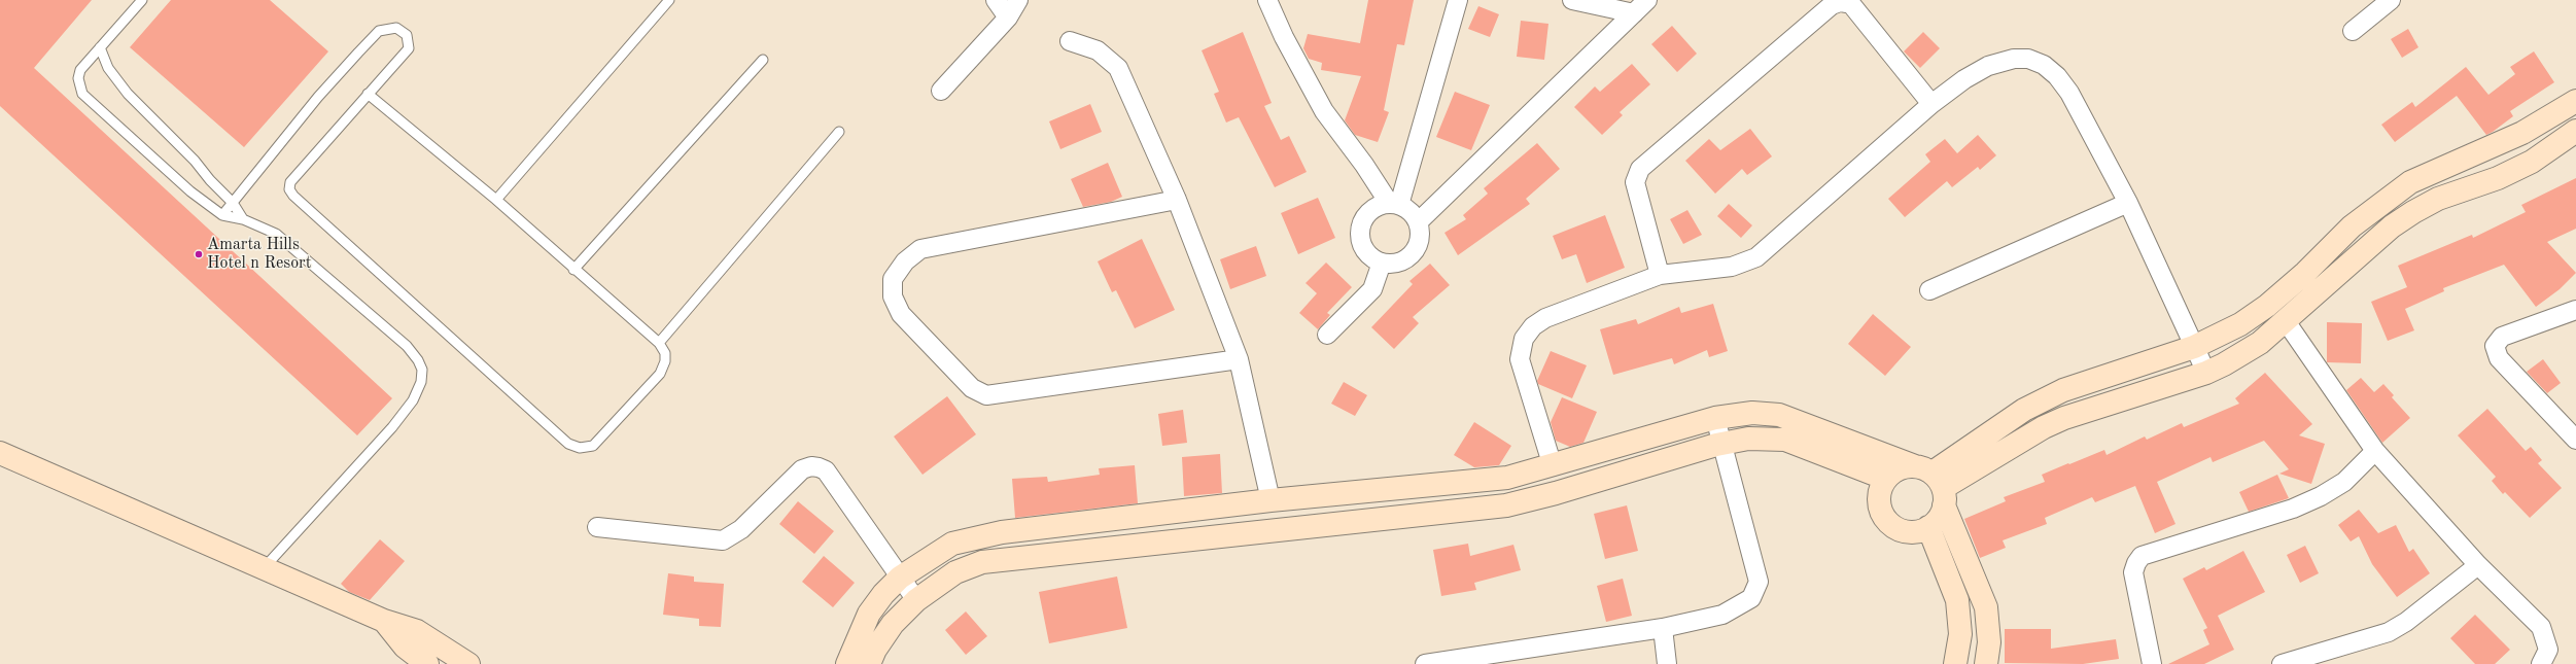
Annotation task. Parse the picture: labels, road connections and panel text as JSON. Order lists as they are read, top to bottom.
{
  "places": ["Amarta Hills Hotel n Resort"]
}
